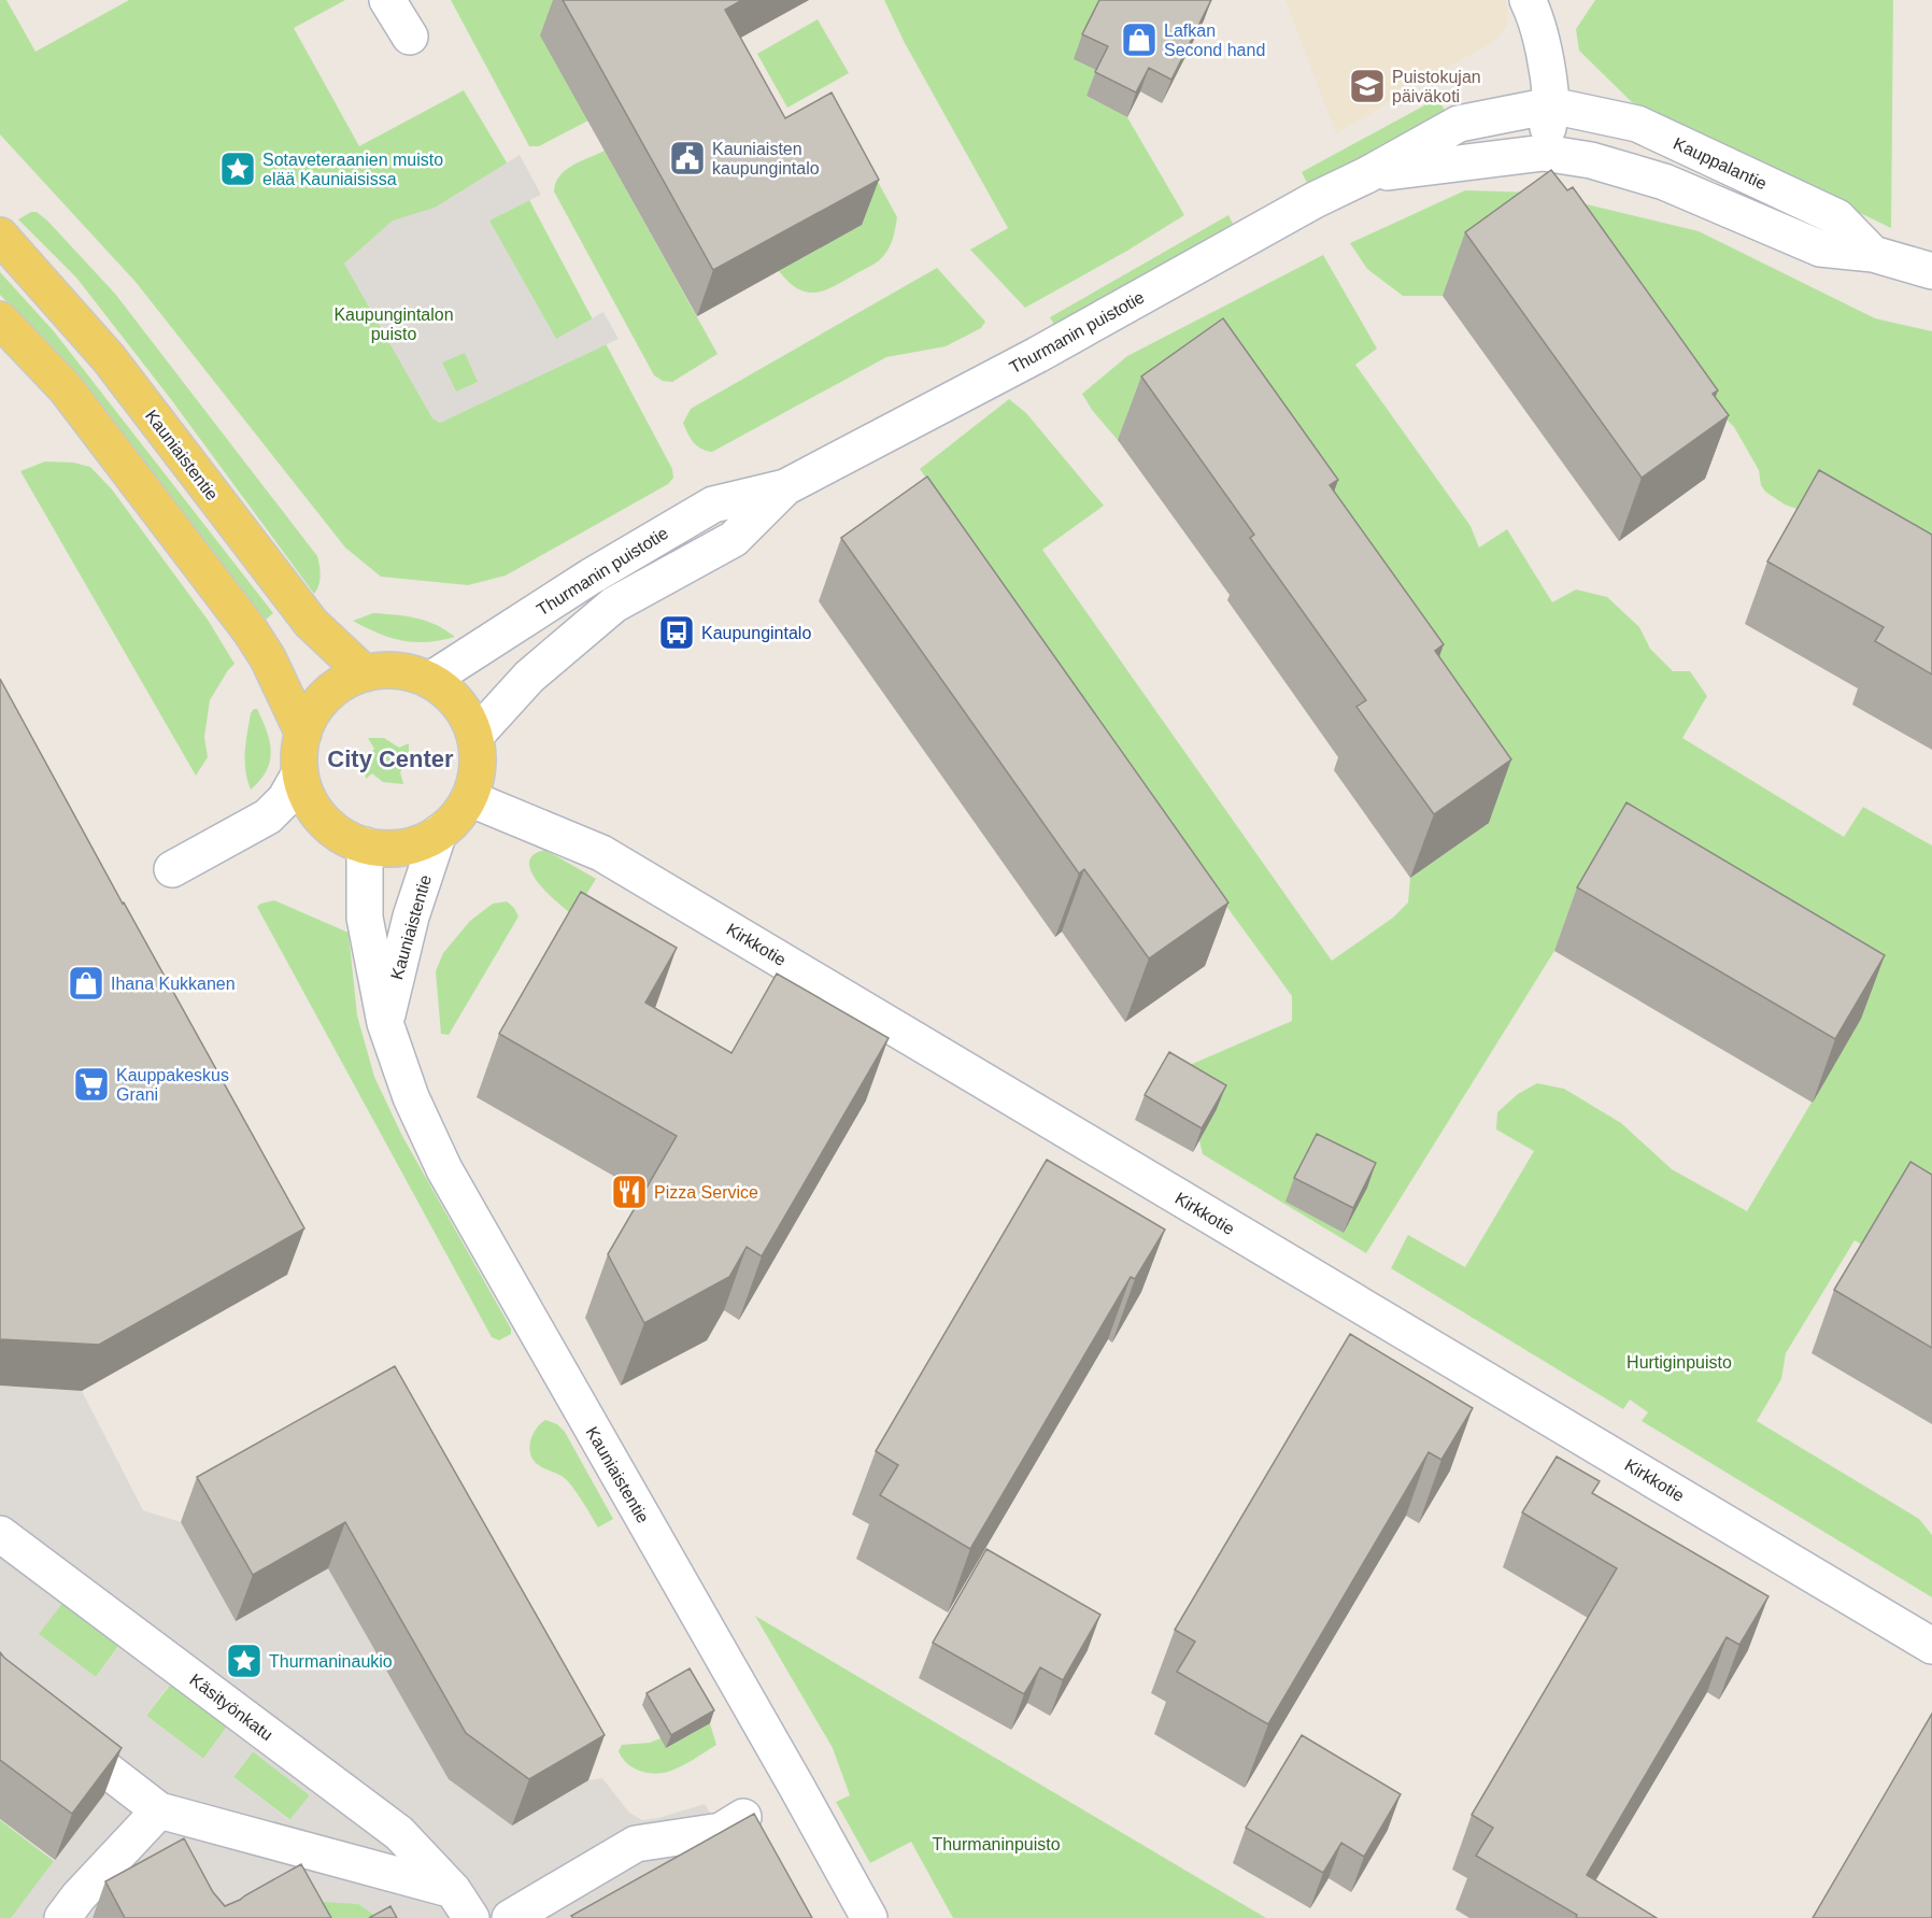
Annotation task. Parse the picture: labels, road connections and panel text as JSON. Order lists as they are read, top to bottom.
{
  "streets": {
    "main road": ["Kauniaistentie"],
    "street": [
      "Kauppalantie",
      "Thurmanin puistotie",
      "Kirkkotie",
      "Käsityönkatu"
    ]
  },
  "crossings": [
    ["Kauppalantie", "Thurmanin puistotie"],
    ["Thurmanin puistotie", "Kauniaistentie"],
    ["Thurmanin puistotie", "Kirkkotie"],
    ["Kauniaistentie", "Kirkkotie"]
  ],
  "districts": ["City Center"],
  "parks": ["Kaupungintalon puisto", "Hurtiginpuisto", "Thurmaninpuisto"],
  "places": {
    "shop": ["Lafkan Second hand", "Ihana Kukkanen"],
    "school or university": ["Puistokujan päiväkoti"],
    "public building": ["Kauniaisten kaupungintalo"],
    "place": ["Sotaveteraanien muisto elää Kauniaisissa", "Thurmaninaukio"],
    "bus stop": ["Kaupungintalo"],
    "supermarket": ["Kauppakeskus Grani"],
    "restaurant": ["Pizza Service"]
  }
}
